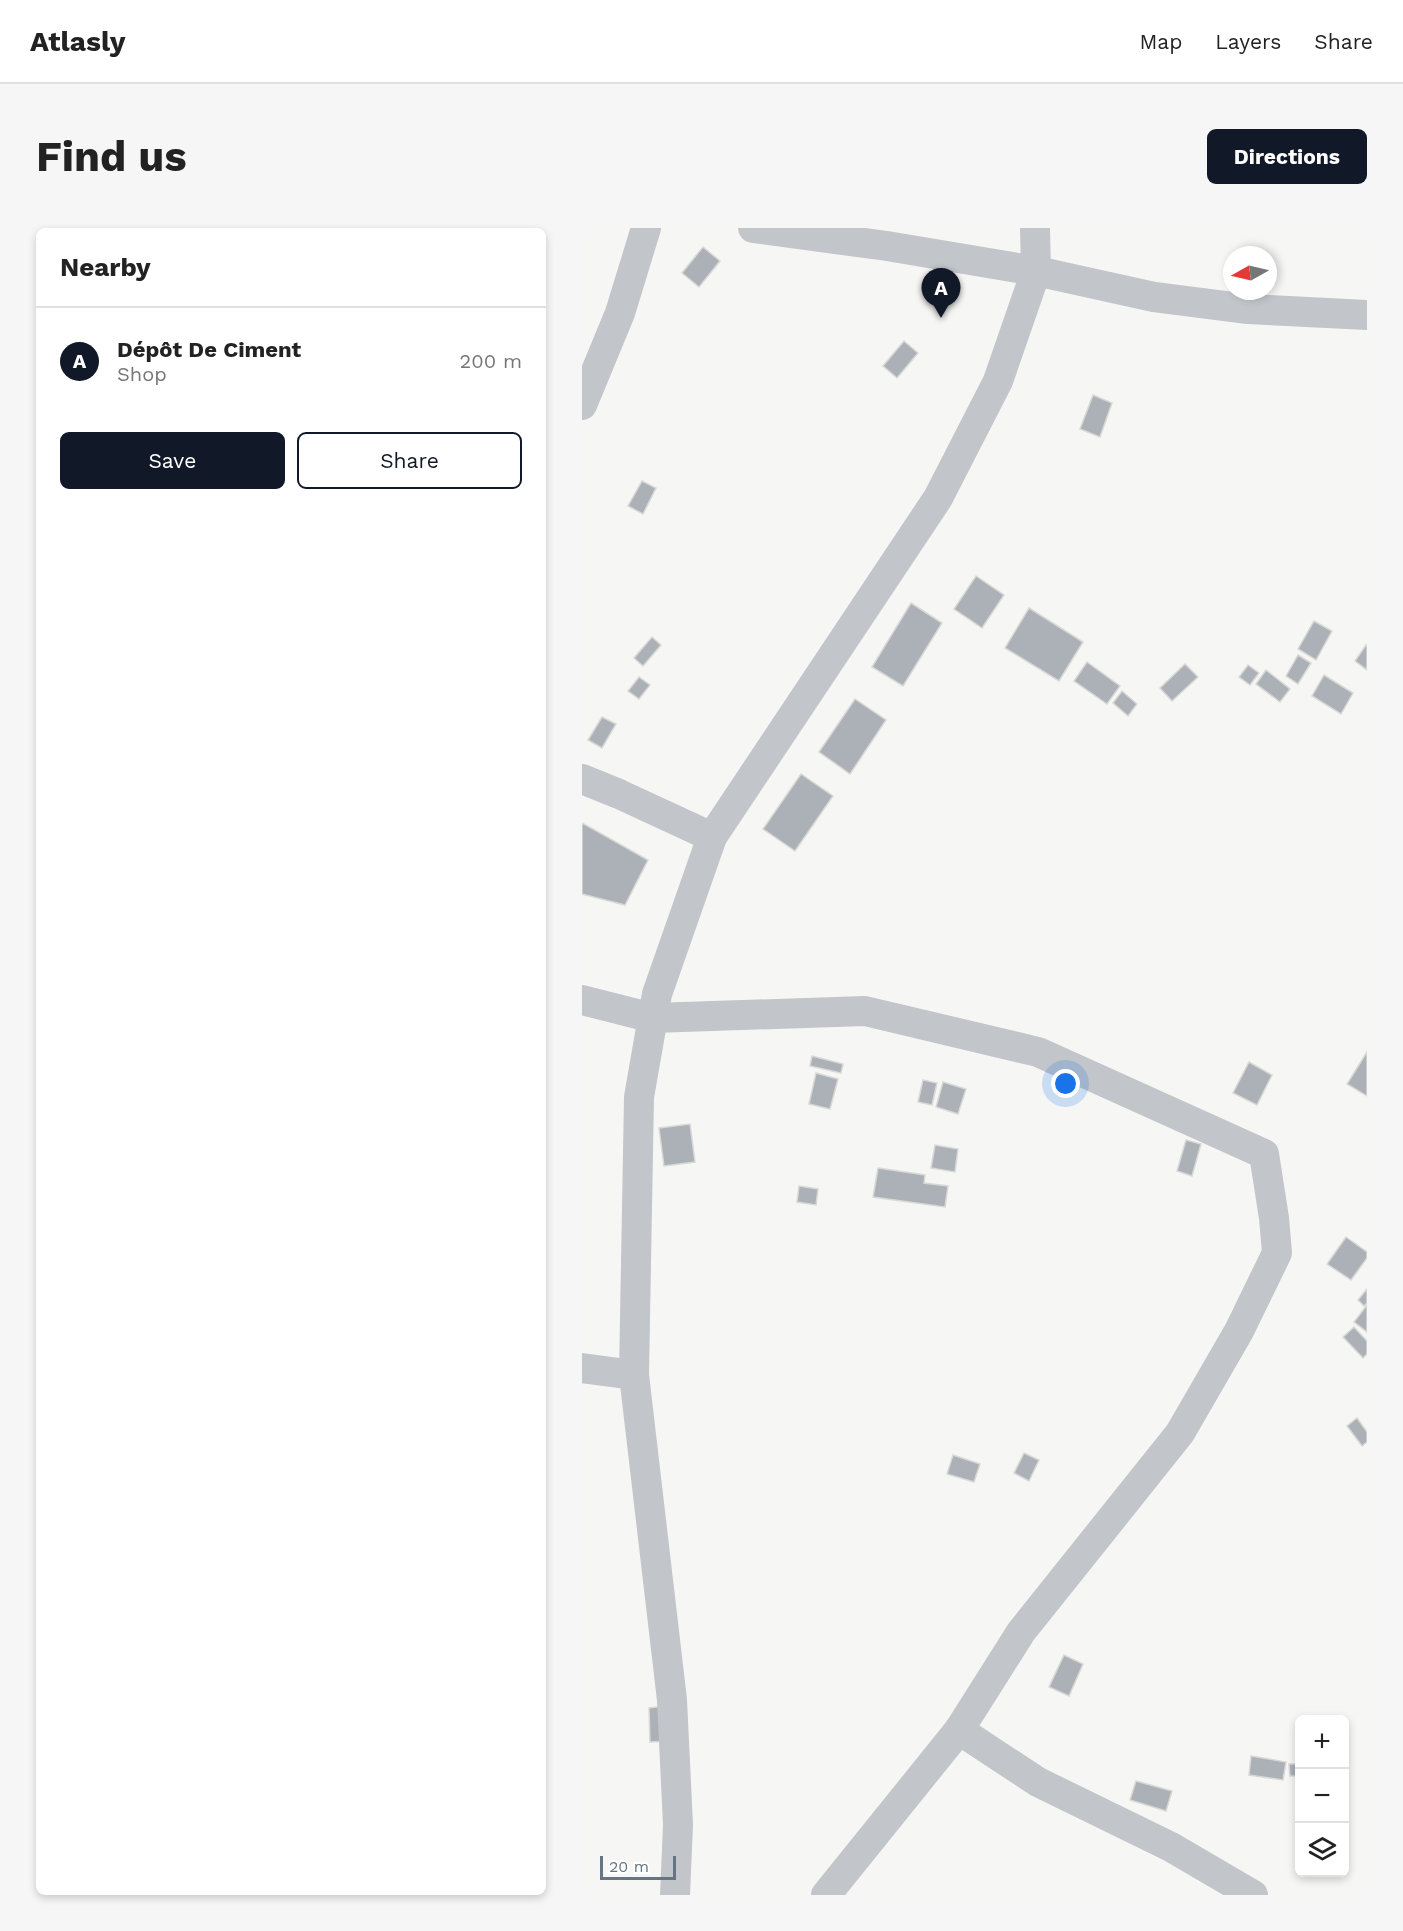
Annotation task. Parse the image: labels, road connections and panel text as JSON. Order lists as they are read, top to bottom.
{
  "scale_bar": "20 m",
  "north": "left",
  "page": {
    "header": "Atlasly",
    "nav": ["Map", "Layers", "Share"],
    "buttons": [
      "Directions",
      ["Save", "Share"]
    ],
    "title": "Find us",
    "heading": "Nearby",
    "pins": "A",
    "list": [
      {
        "mark": "A",
        "name": "Dépôt De Ciment",
        "note": "Shop",
        "value": "200 m"
      }
    ],
    "map_buttons": ["+", "−"],
    "scale": "20 m"
  }
}
